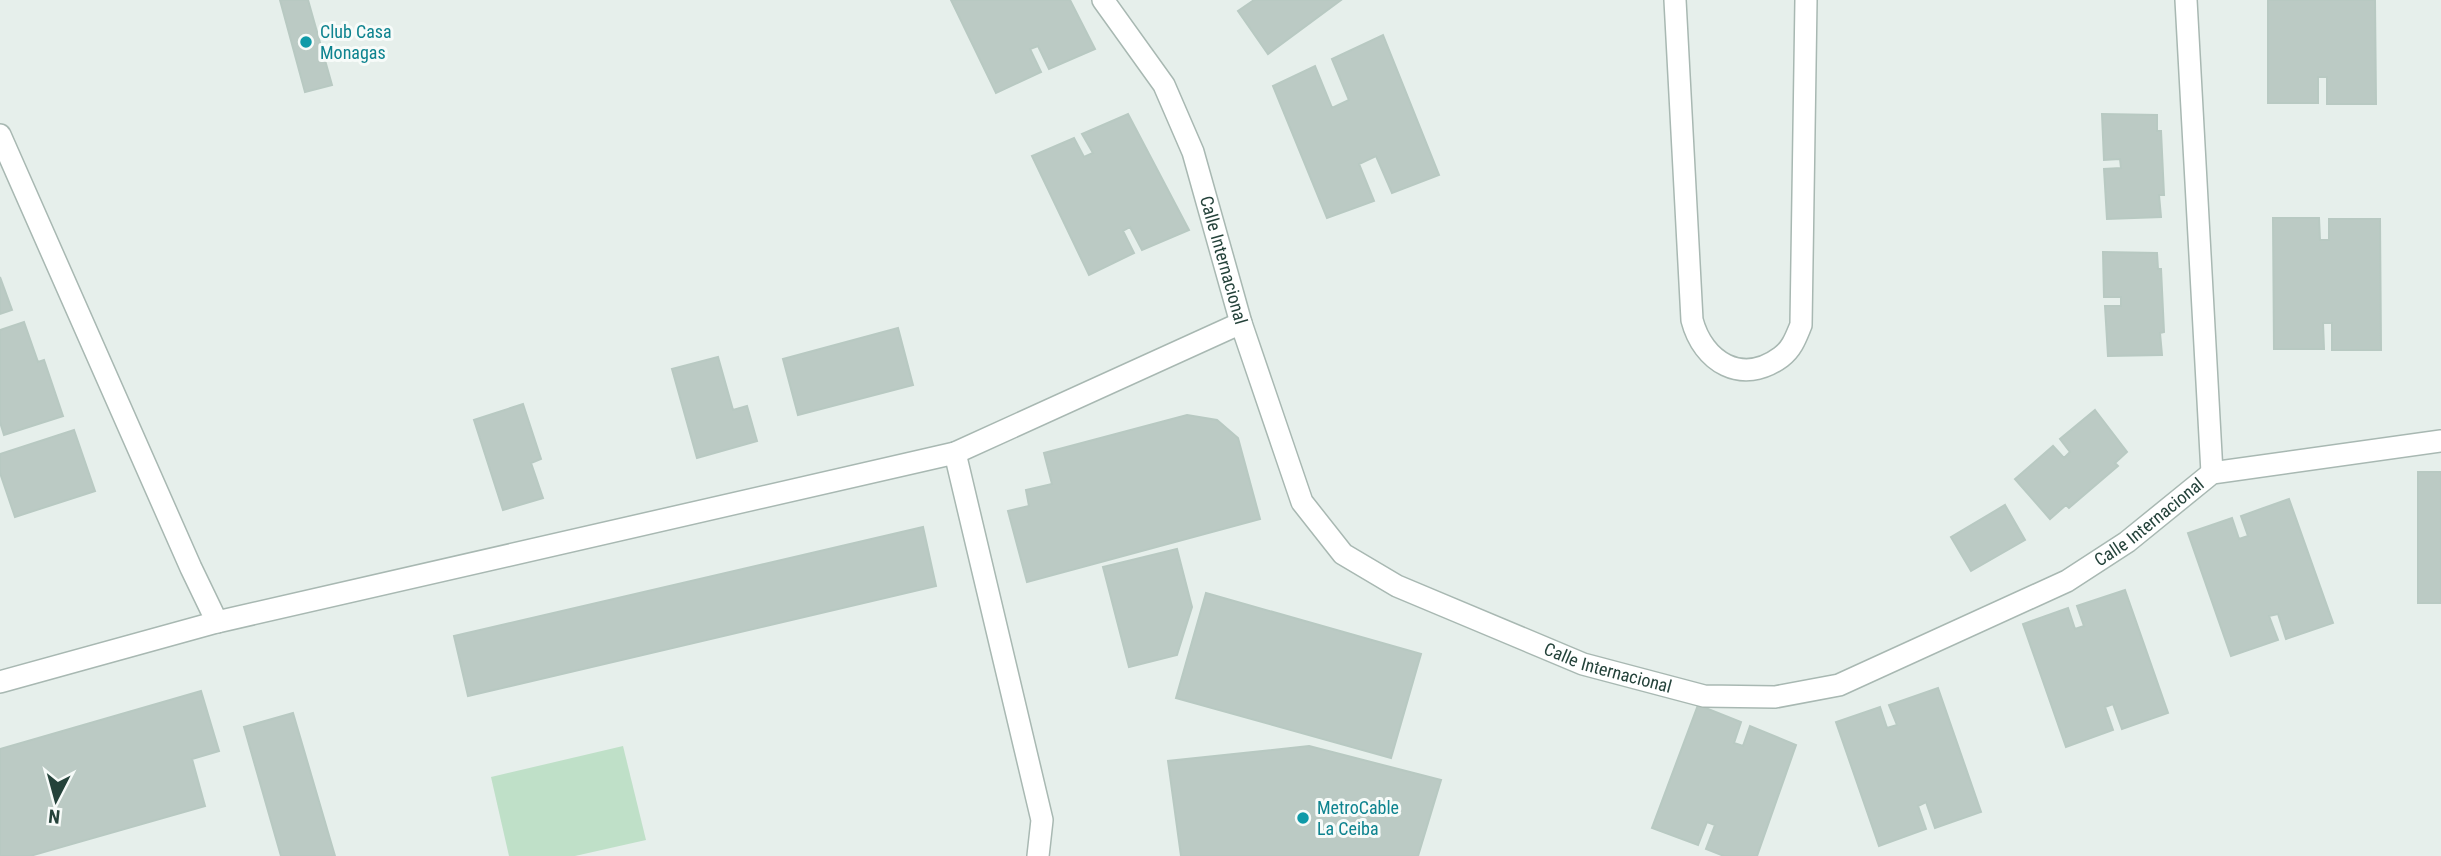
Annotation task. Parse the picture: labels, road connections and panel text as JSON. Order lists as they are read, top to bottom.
{
  "streets": {
    "street": ["Calle Internacional"]
  },
  "places": ["Club Casa Monagas", "MetroCable La Ceiba"],
  "north": "bottom"
}
